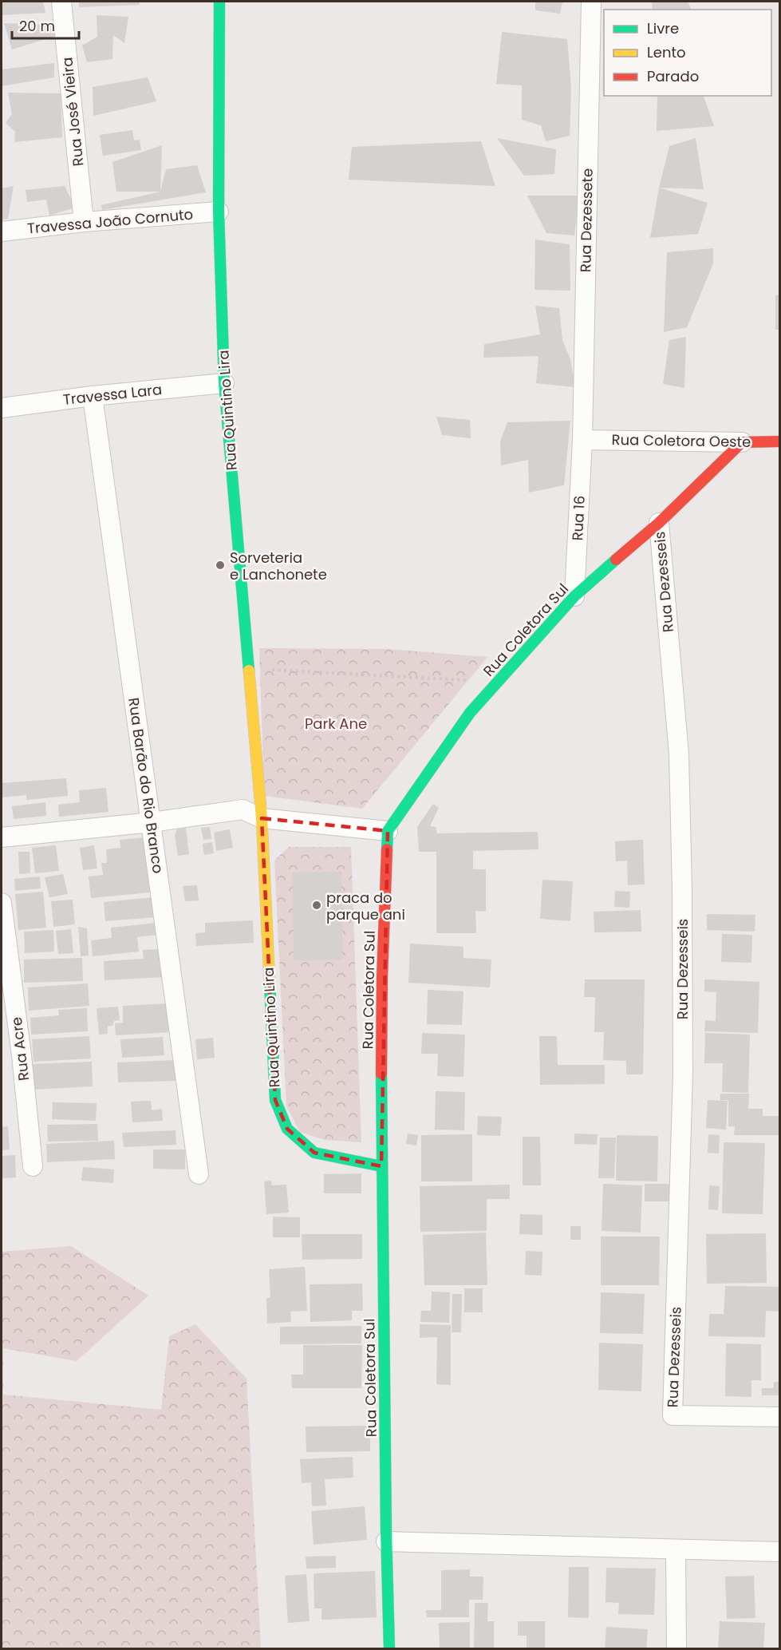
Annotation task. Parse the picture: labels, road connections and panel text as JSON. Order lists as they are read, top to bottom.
{
  "streets": {
    "street": [
      "Rua José Vieira",
      "Rua Dezessete",
      "Travessa João Cornuto",
      "Travessa Lara",
      "Rua Quintino Lira",
      "Rua Coletora Oeste",
      "Rua 16",
      "Rua Dezesseis",
      "Rua Coletora Sul",
      "Rua Barão do Rio Branco",
      "Rua Acre"
    ]
  },
  "crossings": [
    ["Rua José Vieira", "Travessa João Cornuto"],
    ["Rua Dezessete", "Rua Coletora Oeste"],
    ["Rua Dezessete", "Rua 16"],
    ["Travessa João Cornuto", "Rua Quintino Lira"],
    ["Travessa Lara", "Rua Quintino Lira"],
    ["Travessa Lara", "Rua Barão do Rio Branco"],
    ["Rua Quintino Lira", "Rua Coletora Sul"],
    ["Rua Coletora Oeste", "Rua 16"],
    ["Rua Coletora Oeste", "Rua Coletora Sul"],
    ["Rua 16", "Rua Coletora Sul"],
    ["Rua Dezesseis", "Rua Coletora Sul"]
  ],
  "parks": ["Park Ane"],
  "places": ["Sorveteria e Lanchonete", "praca do parque ani"],
  "legend": ["Livre", "Lento", "Parado"],
  "scale_bar": "20 m"
}
